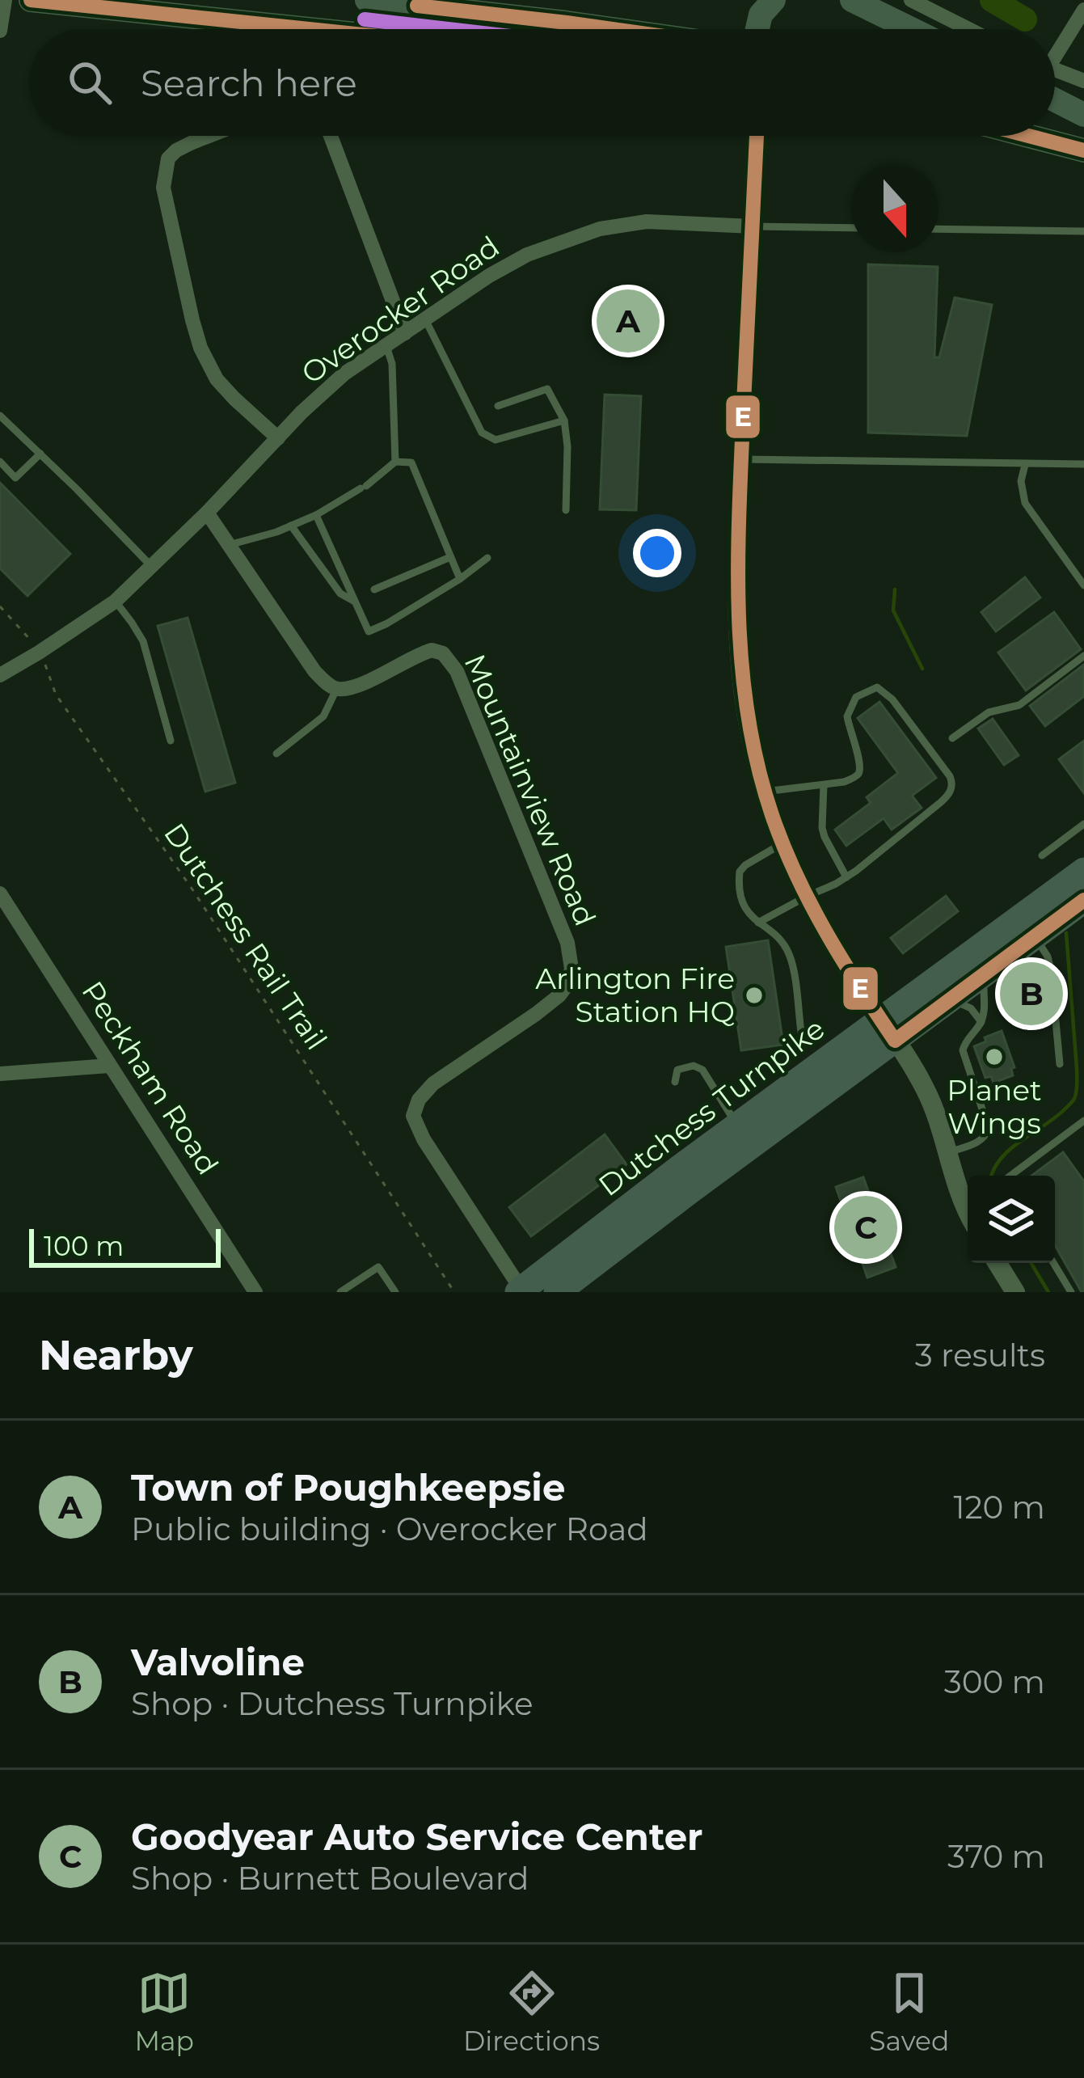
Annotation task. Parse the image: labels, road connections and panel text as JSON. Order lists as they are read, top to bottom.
{
  "streets": {
    "highway": ["Dutchess Turnpike"],
    "street": ["Overocker Road", "Mountainview Road", "Peckham Road"],
    "path": ["Dutchess Rail Trail"]
  },
  "crossings": [
    ["Overocker Road", "Dutchess Rail Trail"],
    ["Mountainview Road", "Dutchess Turnpike"]
  ],
  "places": ["Arlington Fire Station HQ", "Planet Wings"],
  "lines": ["transit line E"],
  "scale_bar": "100 m",
  "north": "bottom",
  "page": {
    "search": "Search here",
    "pins": ["A", "B", "C"],
    "scale": "100 m",
    "heading": ["Nearby", "3 results"],
    "list": [
      {
        "mark": "A",
        "name": "Town of Poughkeepsie",
        "note": "Public building · Overocker Road",
        "value": "120 m"
      },
      {
        "mark": "B",
        "name": "Valvoline",
        "note": "Shop · Dutchess Turnpike",
        "value": "300 m"
      },
      {
        "mark": "C",
        "name": "Goodyear Auto Service Center",
        "note": "Shop · Burnett Boulevard",
        "value": "370 m"
      }
    ],
    "nav": ["Map", "Directions", "Saved"]
  }
}
